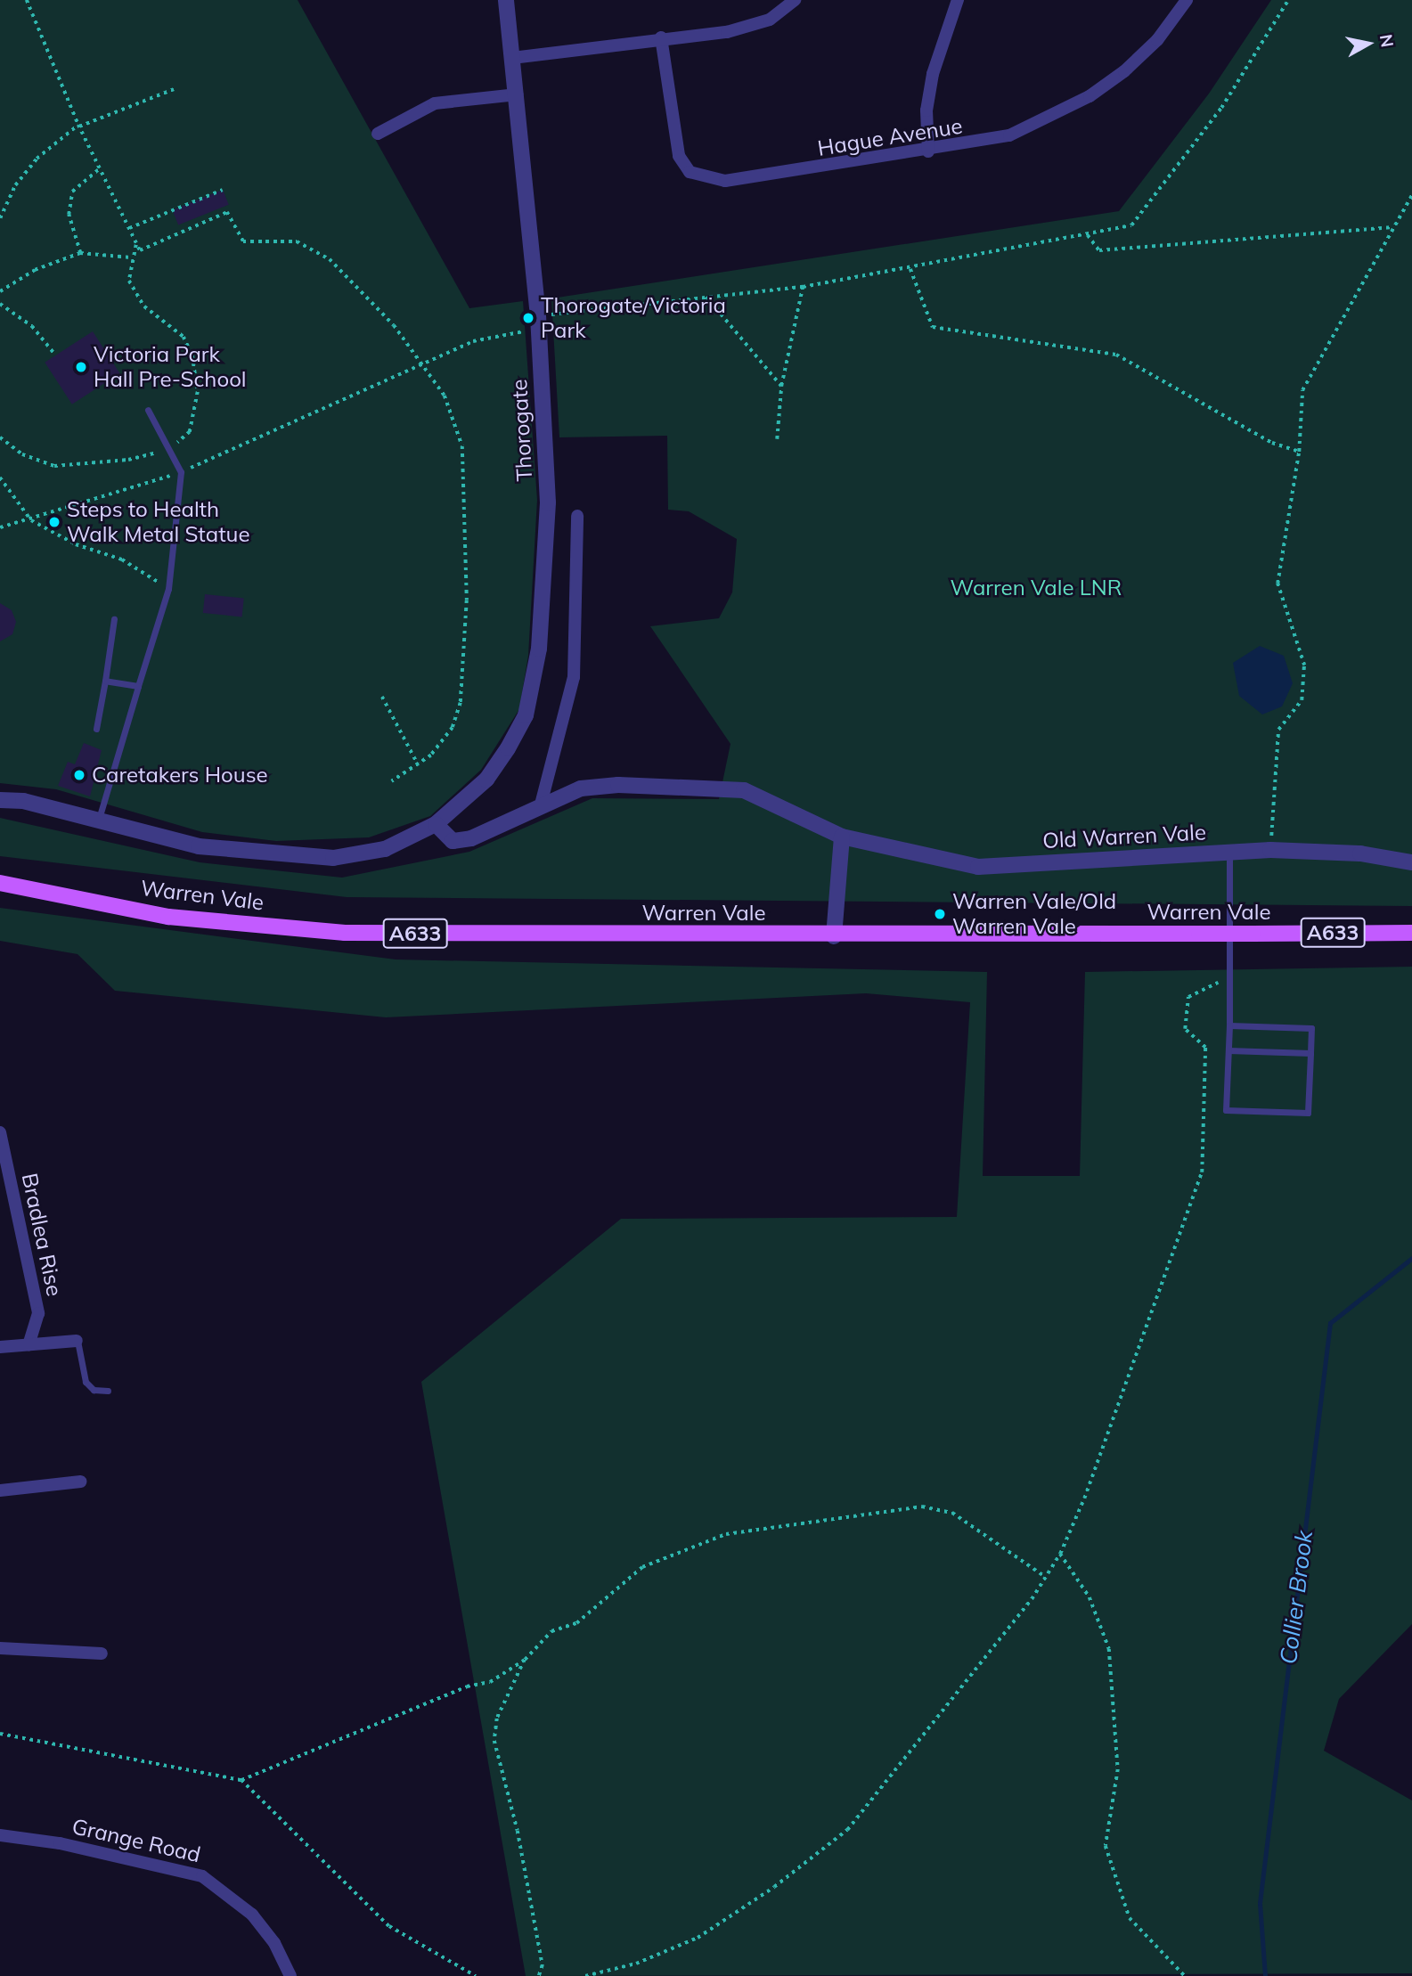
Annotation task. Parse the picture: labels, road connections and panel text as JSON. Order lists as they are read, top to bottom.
{
  "streets": {
    "main road": ["Warren Vale", "A633"],
    "street": [
      "Hague Avenue",
      "Thorogate",
      "Old Warren Vale",
      "Bradlea Rise",
      "Grange Road"
    ]
  },
  "crossings": [
    ["Thorogate", "Old Warren Vale"]
  ],
  "water": ["Collier Brook"],
  "parks": ["Warren Vale LNR"],
  "places": [
    "Thorogate/Victoria Park",
    "Victoria Park Hall Pre-School",
    "Steps to Health Walk Metal Statue",
    "Caretakers House",
    "Warren Vale/Old Warren Vale"
  ],
  "north": "right"
}
